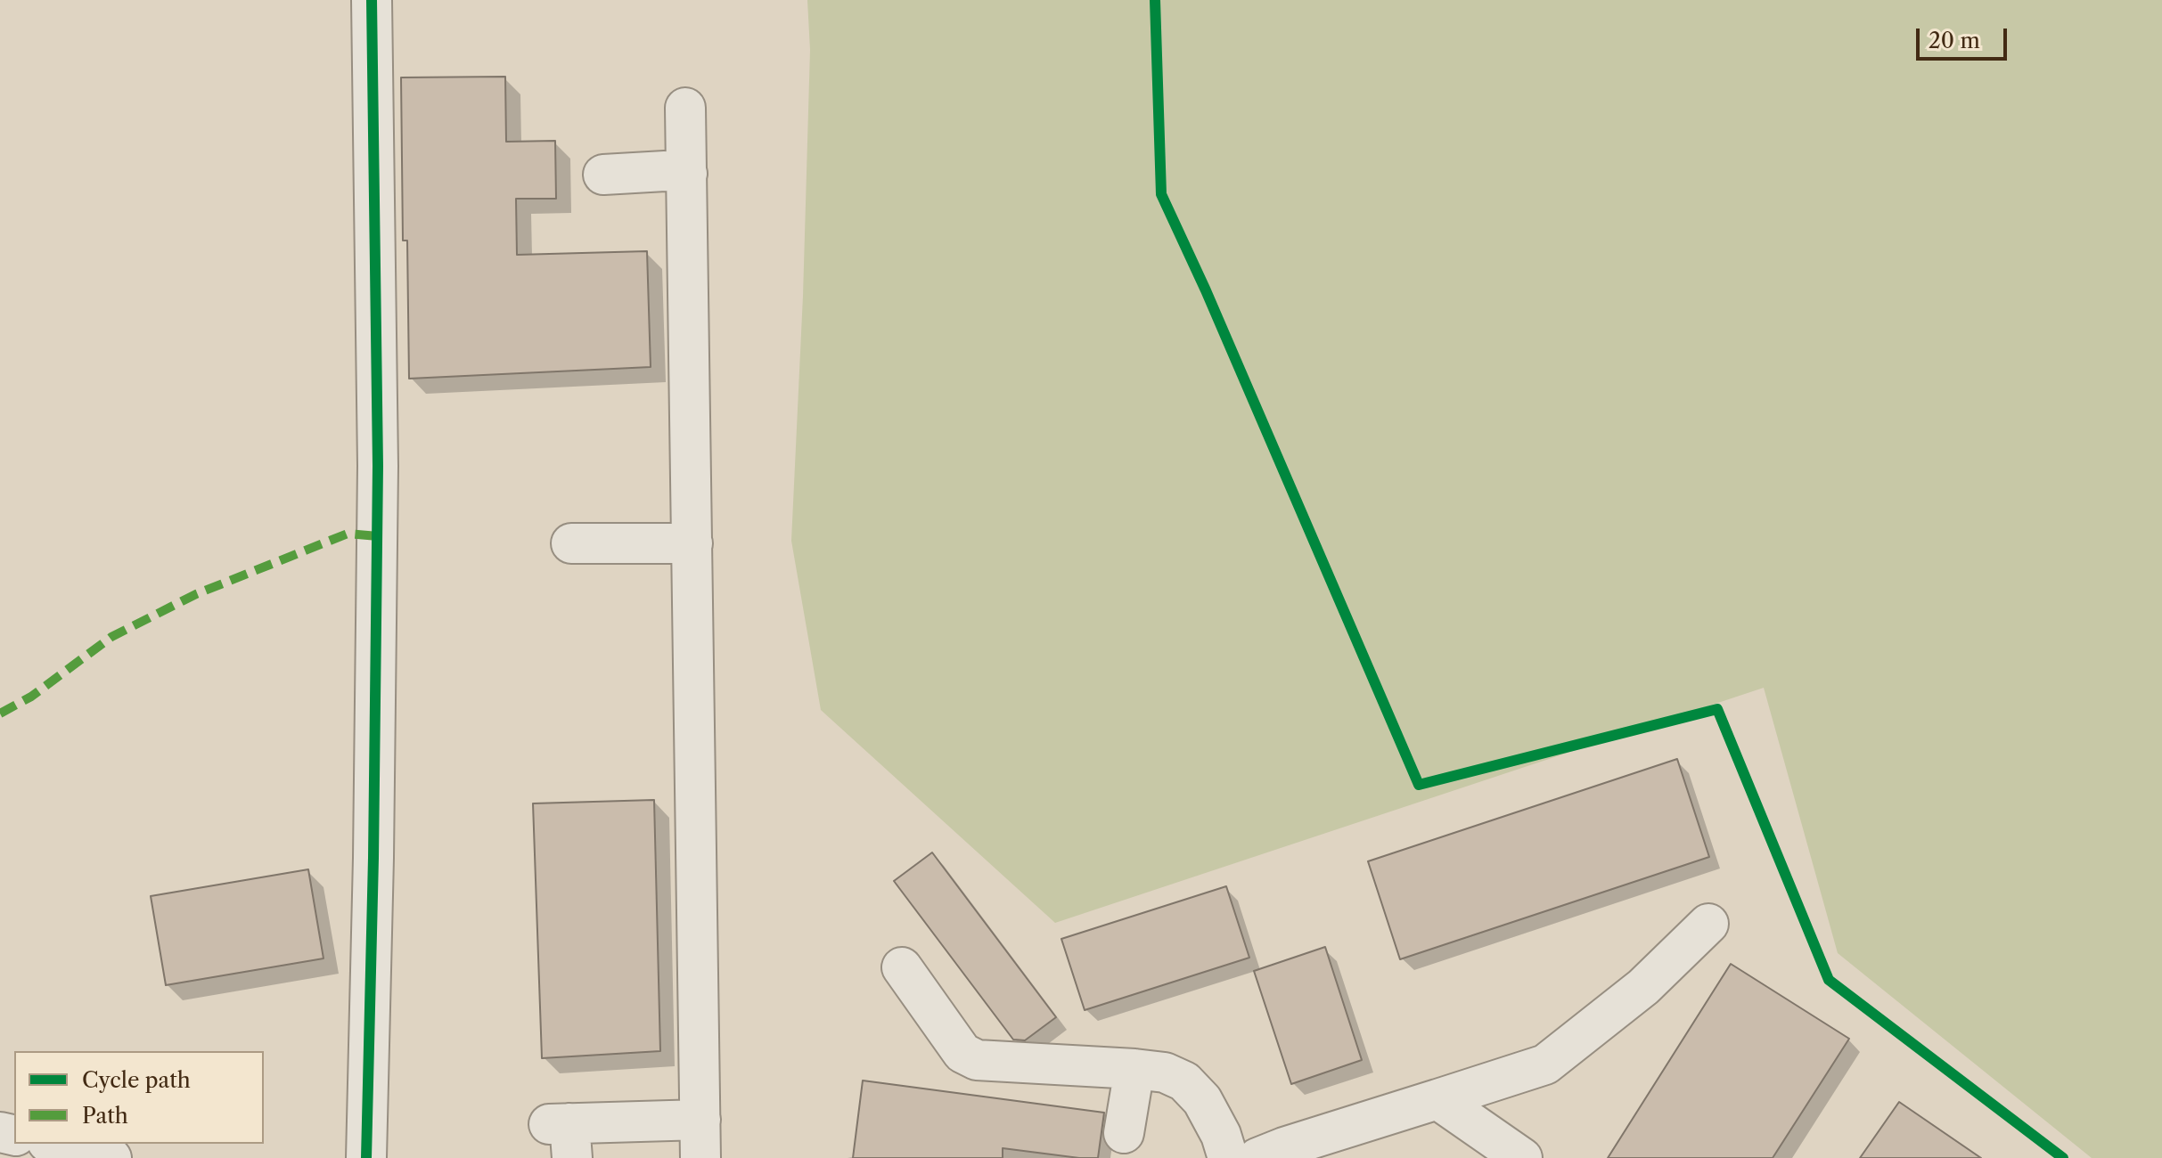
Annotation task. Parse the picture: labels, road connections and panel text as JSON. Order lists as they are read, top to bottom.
{
  "legend": ["Cycle path", "Path"],
  "scale_bar": "20 m"
}
